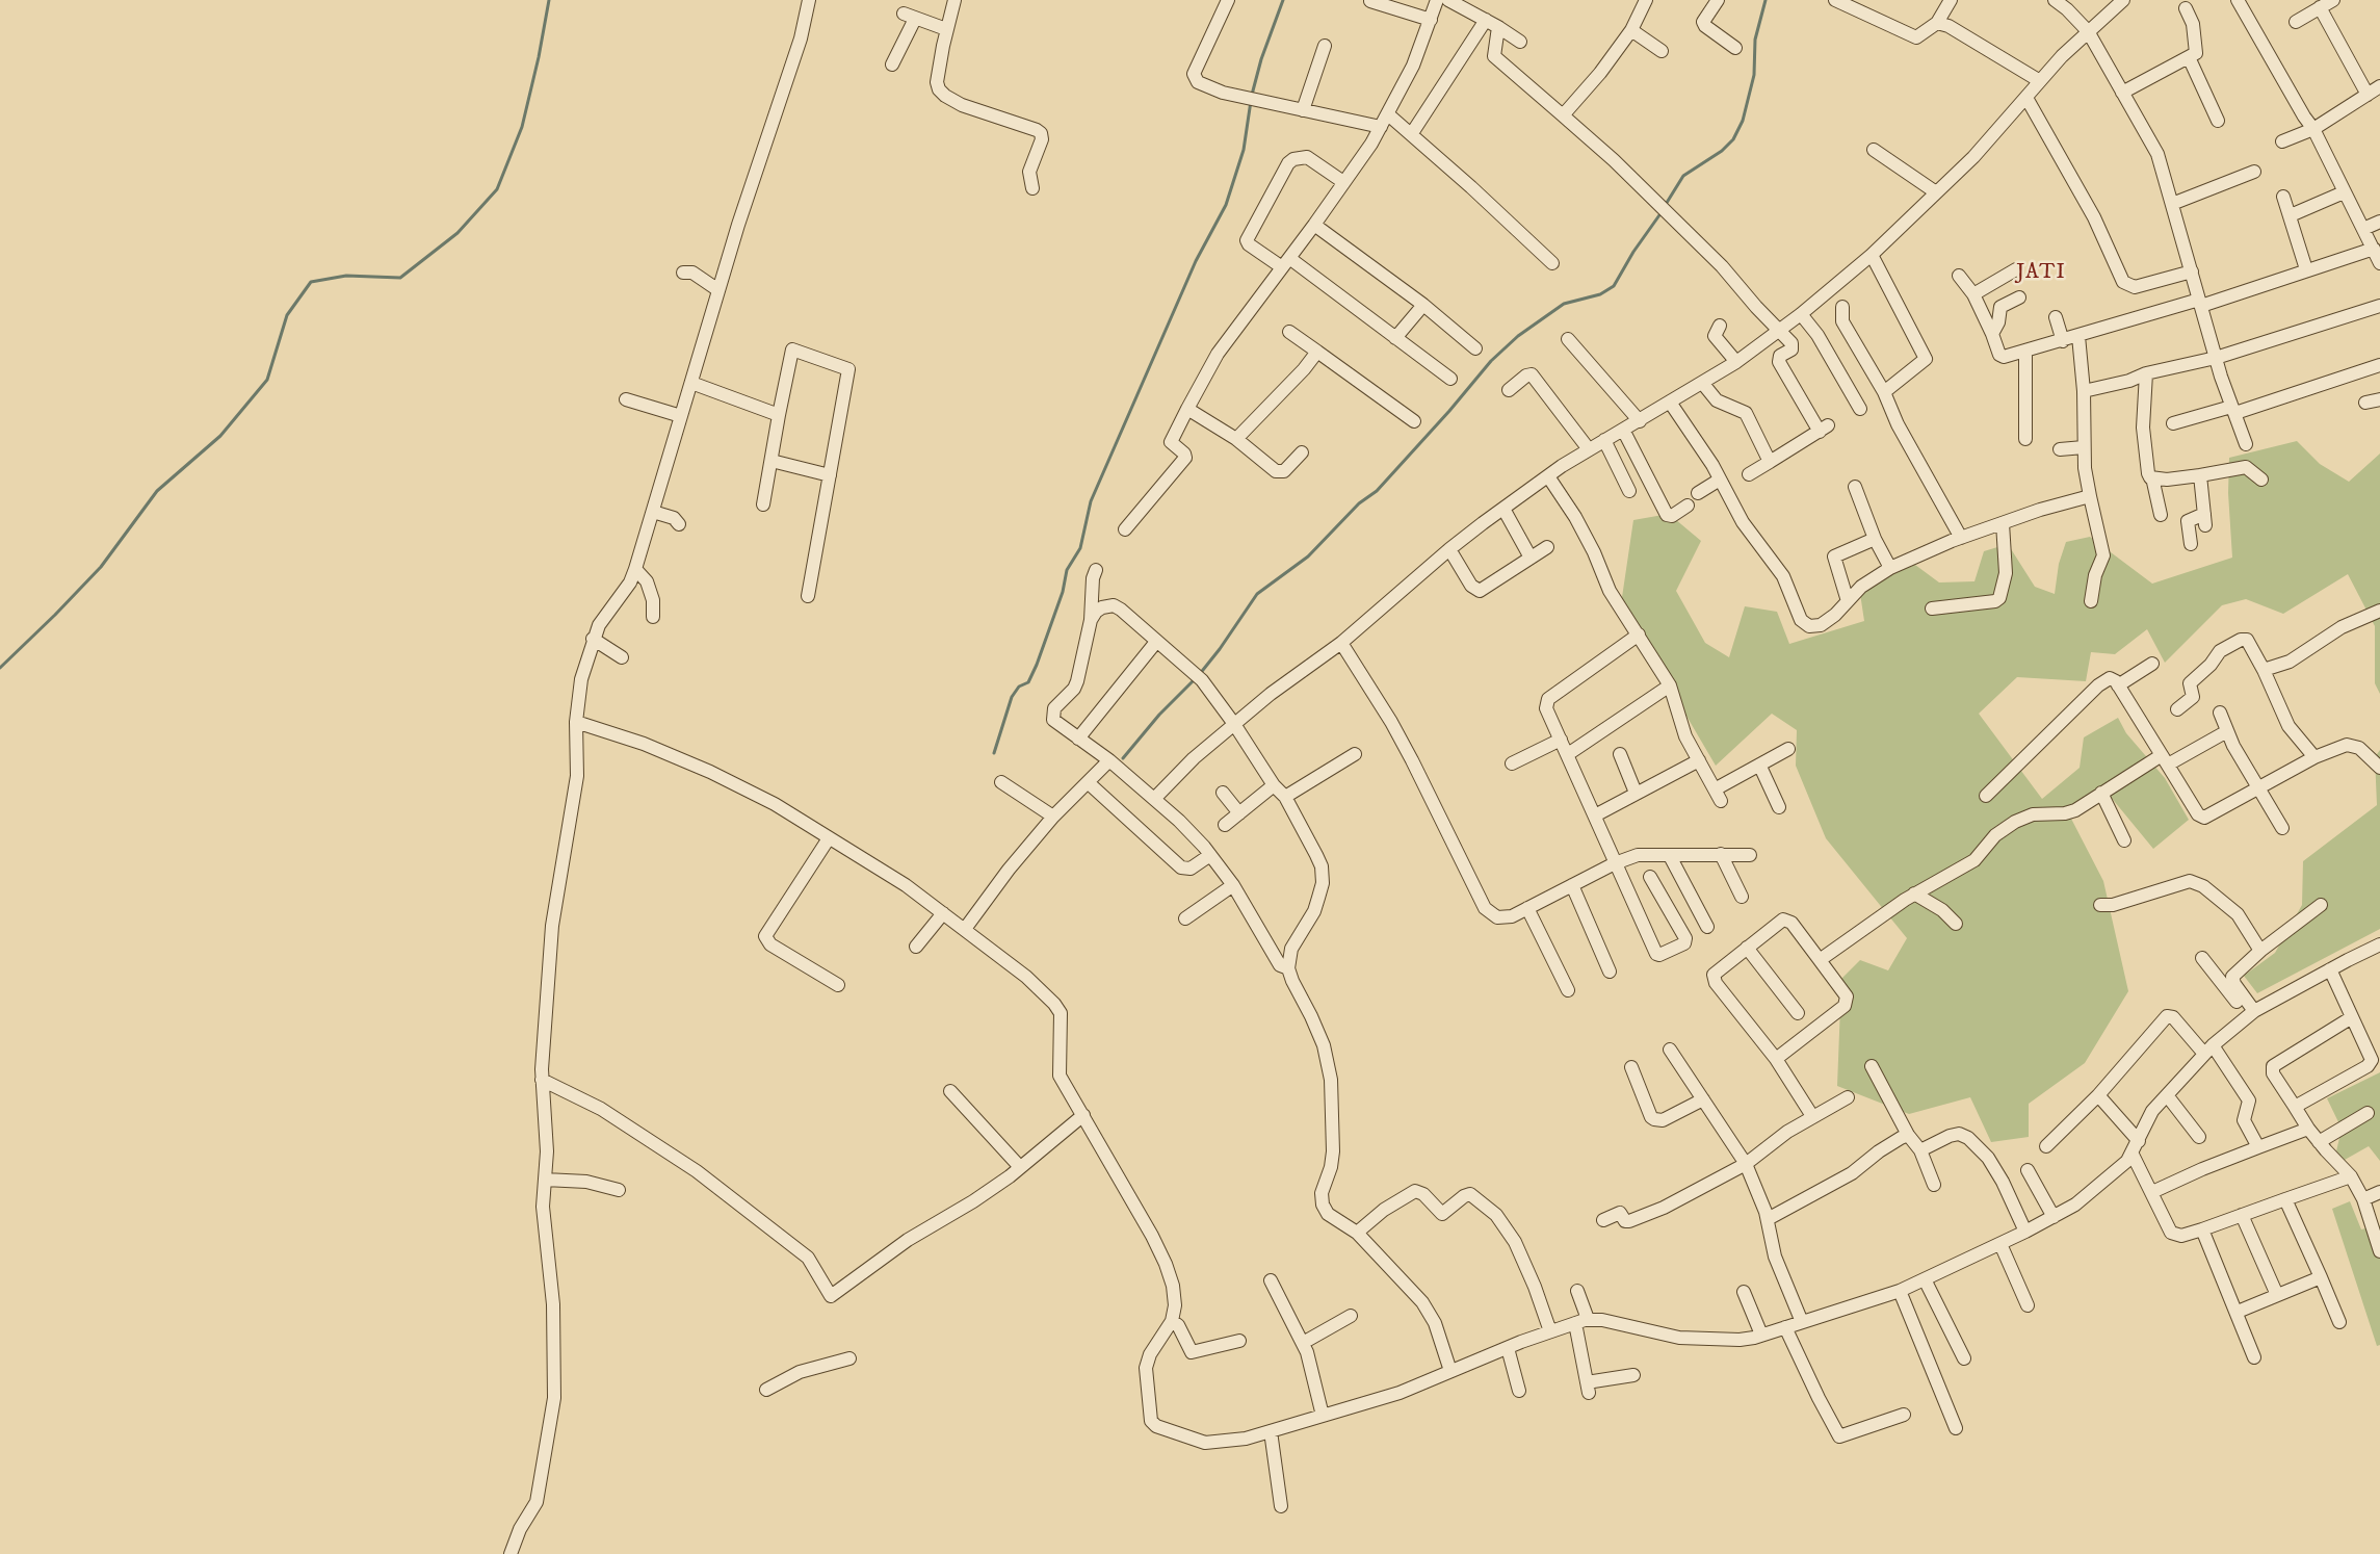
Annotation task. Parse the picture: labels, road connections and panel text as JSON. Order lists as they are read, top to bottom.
{
  "districts": ["JATI"]
}
